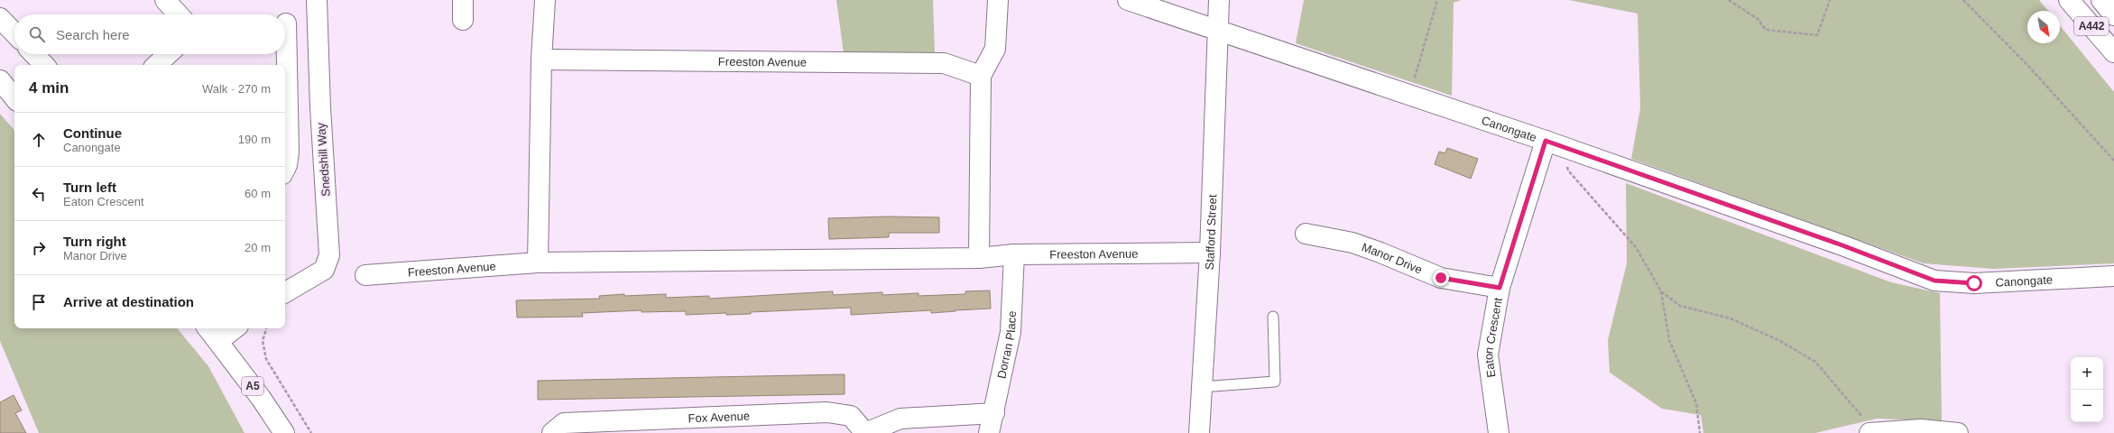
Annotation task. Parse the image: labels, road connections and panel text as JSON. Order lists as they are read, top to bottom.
{
  "streets": {
    "main road": [
      "A442",
      "Freeston Avenue",
      "Canongate",
      "Snedshill Way",
      "Stafford Street",
      "Manor Drive",
      "Eaton Crescent",
      "Dorran Place",
      "A5",
      "Fox Avenue"
    ]
  },
  "crossings": [
    ["Freeston Avenue", "Stafford Street"],
    ["Freeston Avenue", "Dorran Place"],
    ["Canongate", "Stafford Street"],
    ["Canongate", "Eaton Crescent"],
    ["Manor Drive", "Eaton Crescent"],
    ["Dorran Place", "Fox Avenue"]
  ],
  "north": "bottom right",
  "page": {
    "search": "Search here",
    "heading": ["4 min", "Walk · 270 m"],
    "list": [
      ["Continue", "Canongate", "190 m"],
      ["Turn left", "Eaton Crescent", "60 m"],
      ["Turn right", "Manor Drive", "20 m"],
      "Arrive at destination"
    ],
    "map_buttons": ["+", "−"]
  }
}
